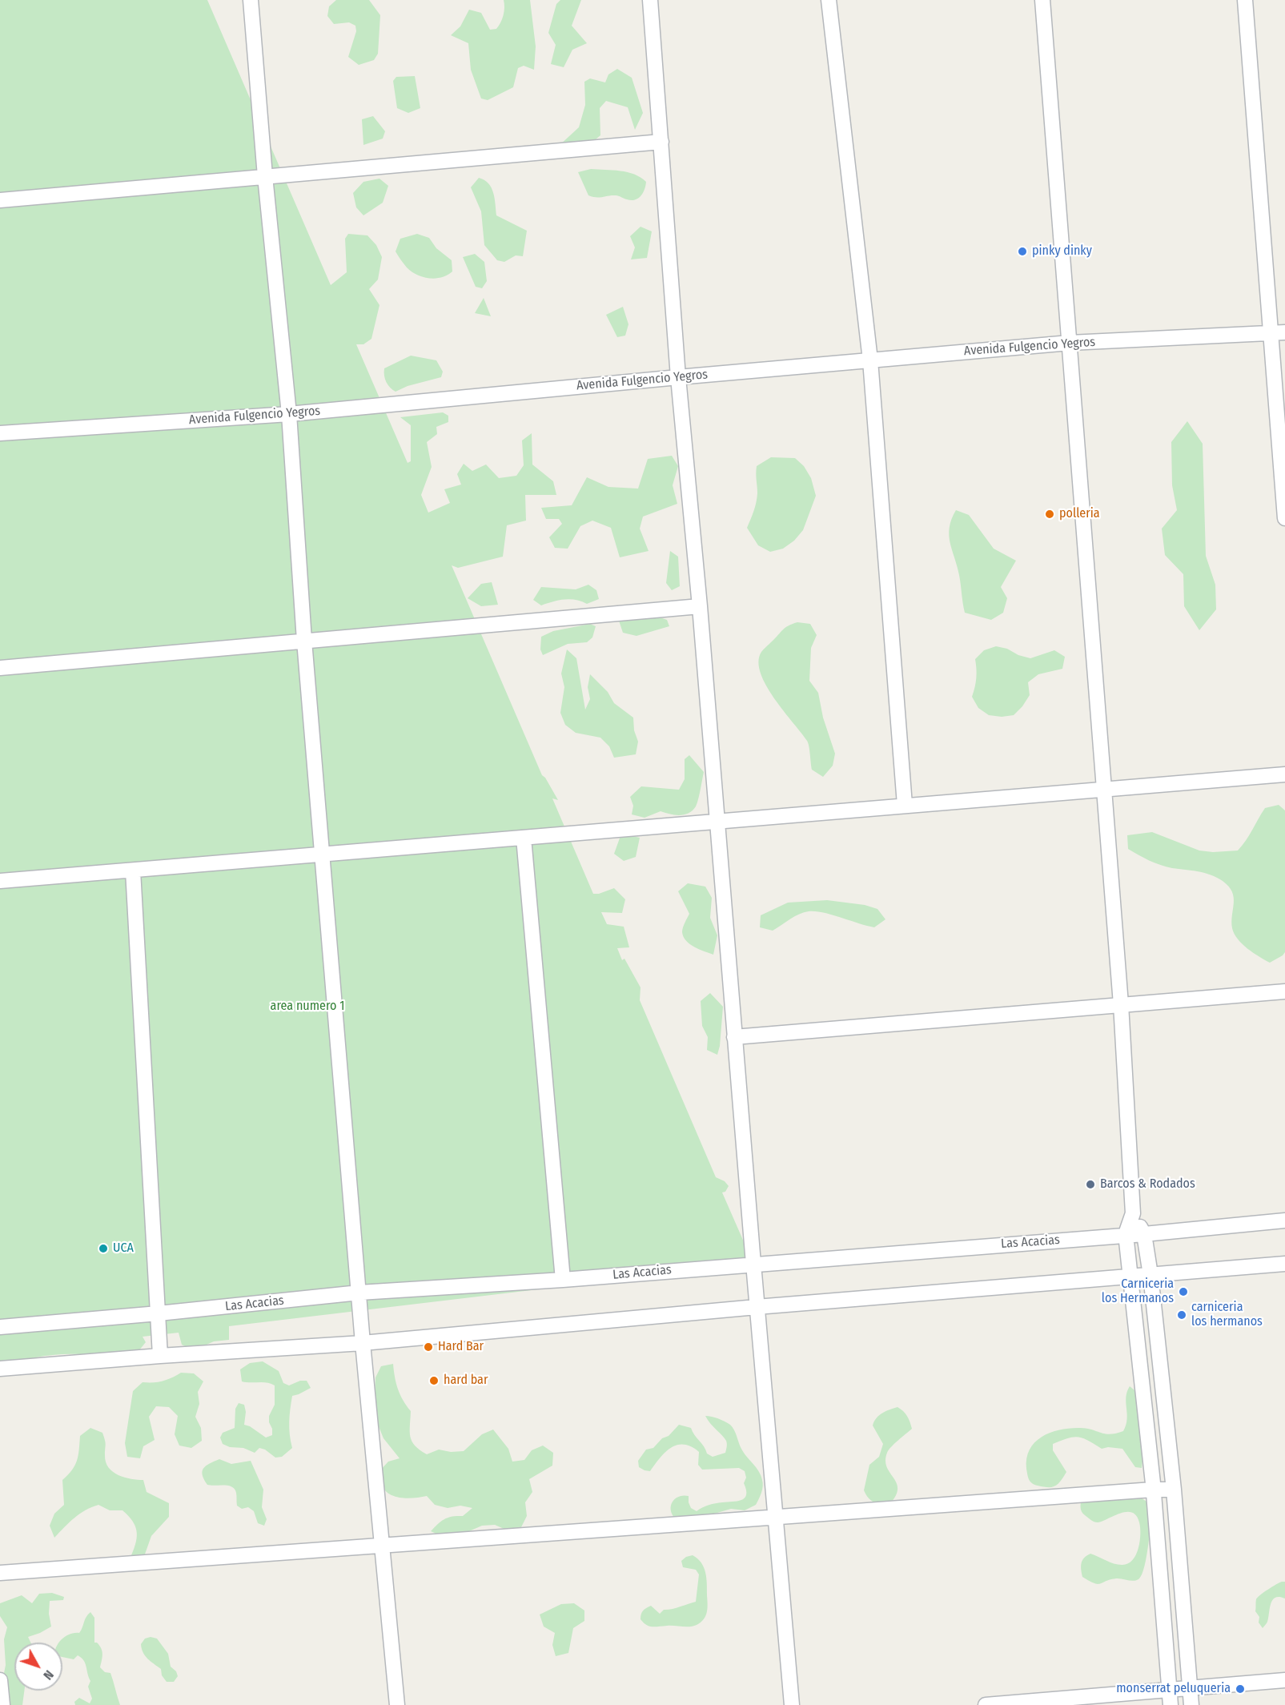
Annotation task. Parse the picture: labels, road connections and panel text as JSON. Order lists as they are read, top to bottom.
{
  "streets": {
    "street": ["Avenida Fulgencio Yegros", "Las Acacias"]
  },
  "parks": ["area numero 1"],
  "places": [
    "pinky dinky",
    "polleria",
    "Barcos & Rodados",
    "UCA",
    "Carniceria los Hermanos",
    "carniceria los hermanos",
    "Hard Bar",
    "hard bar",
    "monserrat peluqueria"
  ],
  "north": "bottom right"
}
